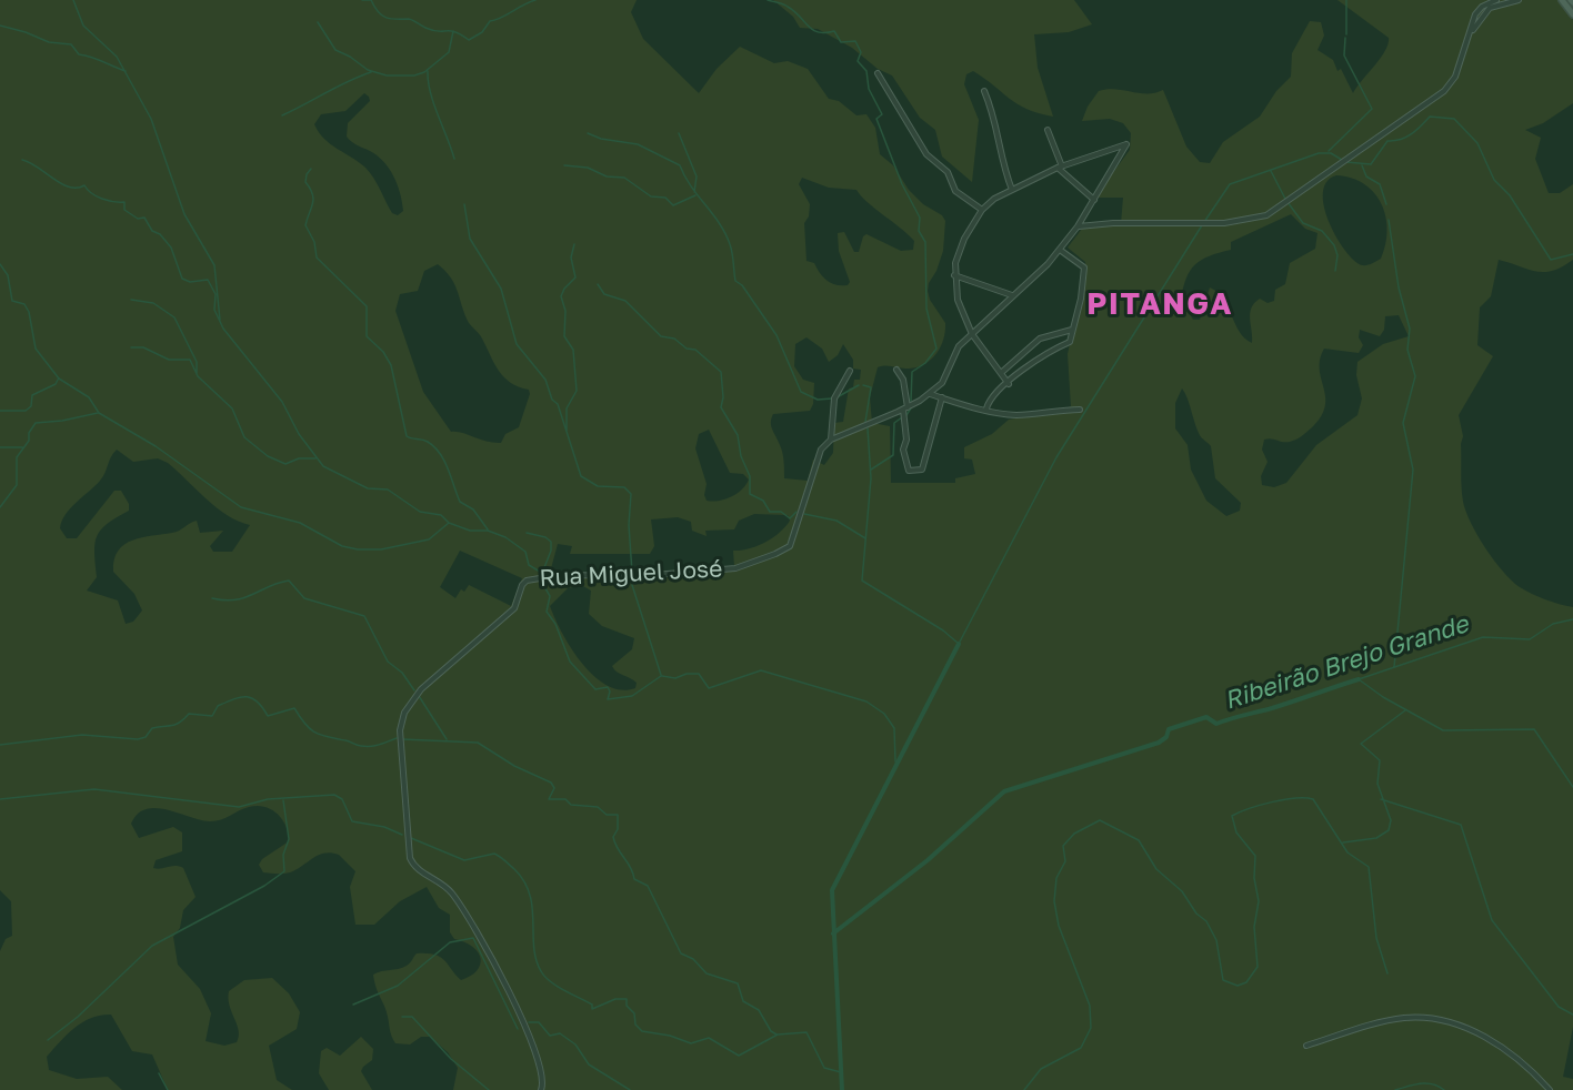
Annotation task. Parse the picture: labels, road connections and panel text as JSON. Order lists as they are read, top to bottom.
{
  "streets": {
    "street": ["Rua Miguel José"]
  },
  "districts": ["PITANGA"],
  "water": ["Ribeirão Brejo Grande"]
}
